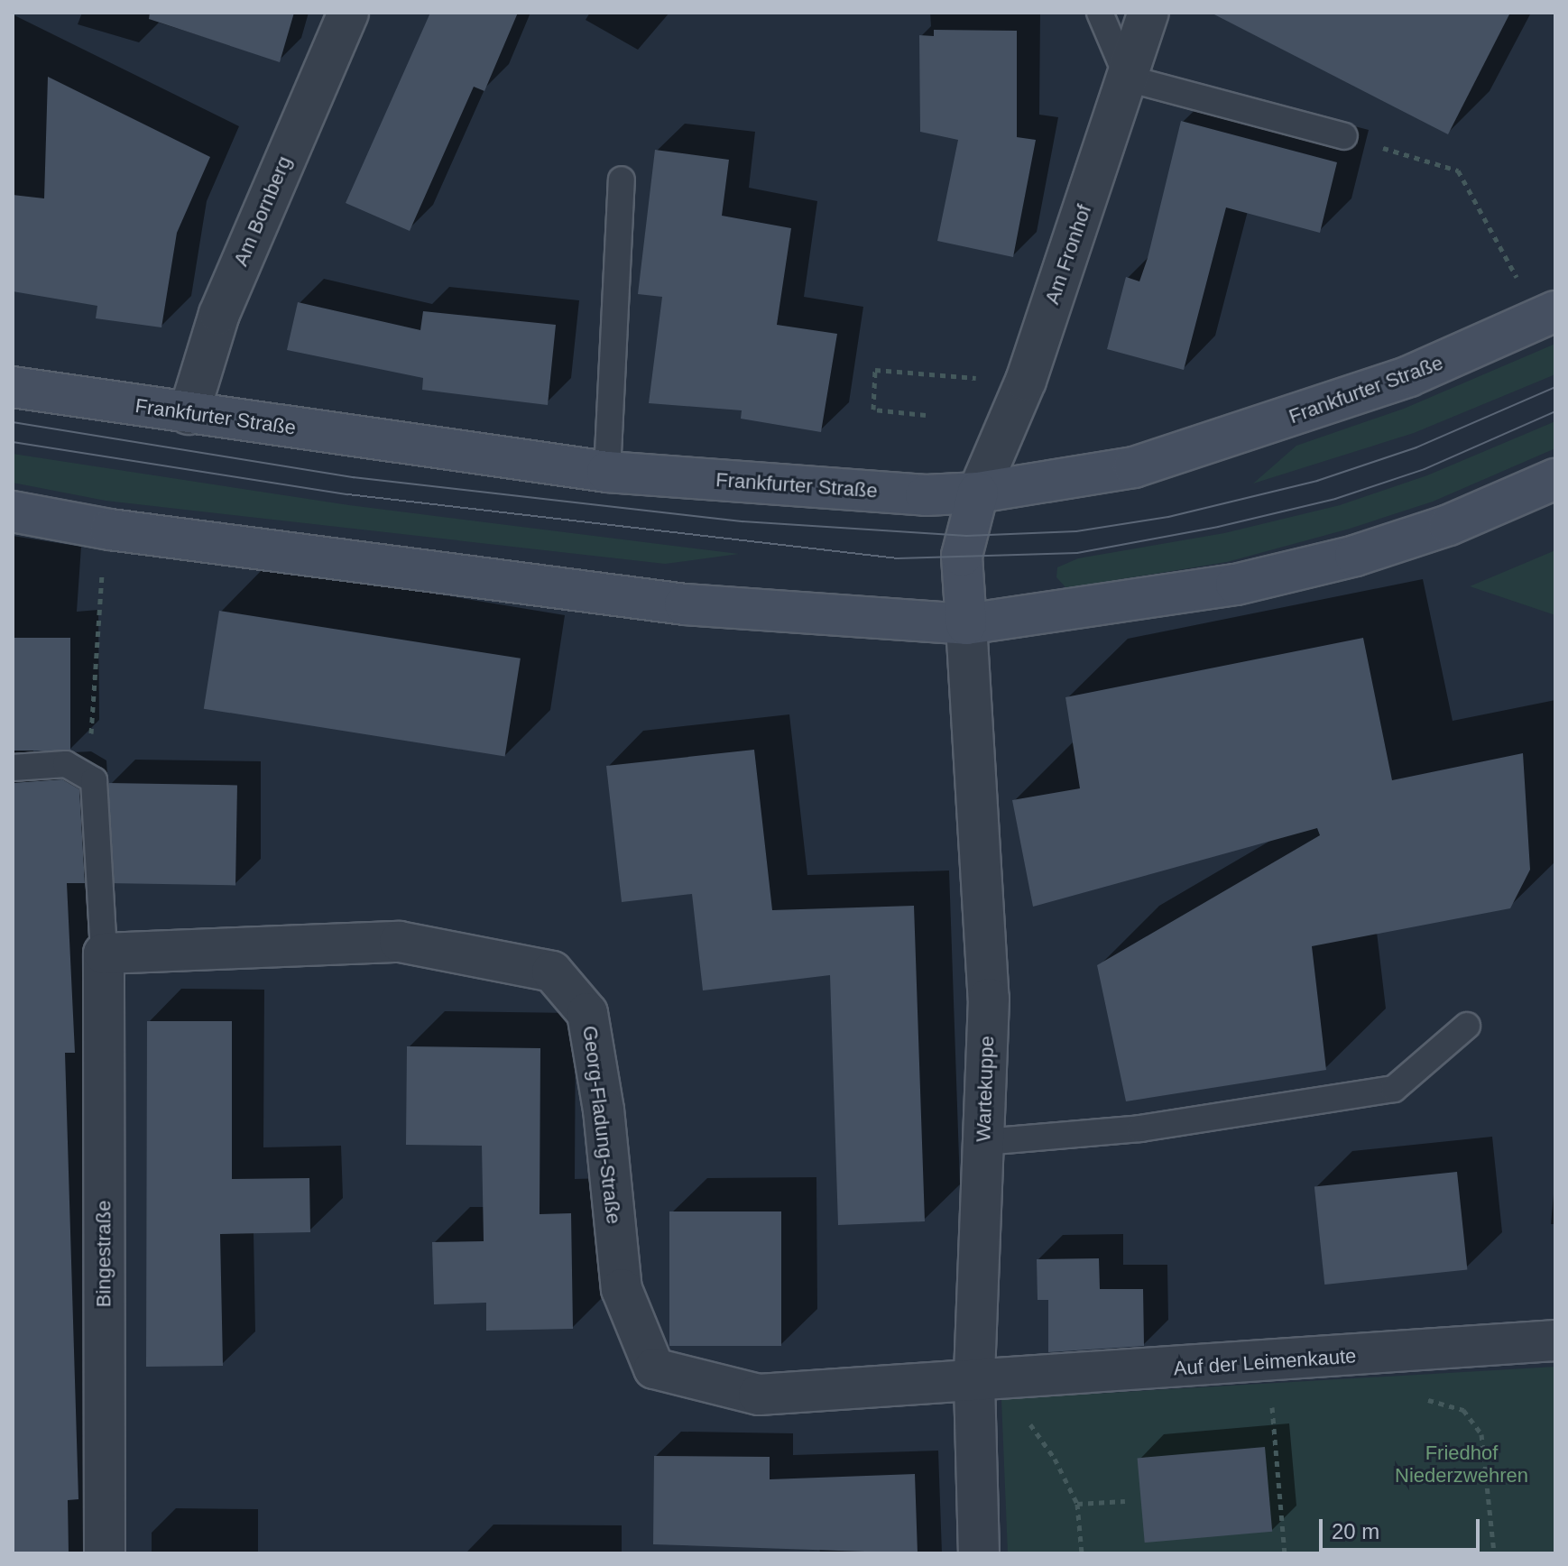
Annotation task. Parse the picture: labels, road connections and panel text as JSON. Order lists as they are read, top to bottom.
{
  "streets": {
    "main road": ["Frankfurter Straße"],
    "street": [
      "Am Bornberg",
      "Am Fronhof",
      "Wartekuppe",
      "Georg-Fladung-Straße",
      "Bingestraße",
      "Auf der Leimenkaute"
    ]
  },
  "crossings": [
    ["Am Bornberg", "Frankfurter Straße"],
    ["Am Fronhof", "Frankfurter Straße"],
    ["Wartekuppe", "Georg-Fladung-Straße"],
    ["Wartekuppe", "Auf der Leimenkaute"],
    ["Georg-Fladung-Straße", "Bingestraße"],
    ["Georg-Fladung-Straße", "Auf der Leimenkaute"]
  ],
  "parks": ["Friedhof Niederzwehren"],
  "scale_bar": "20 m"
}
